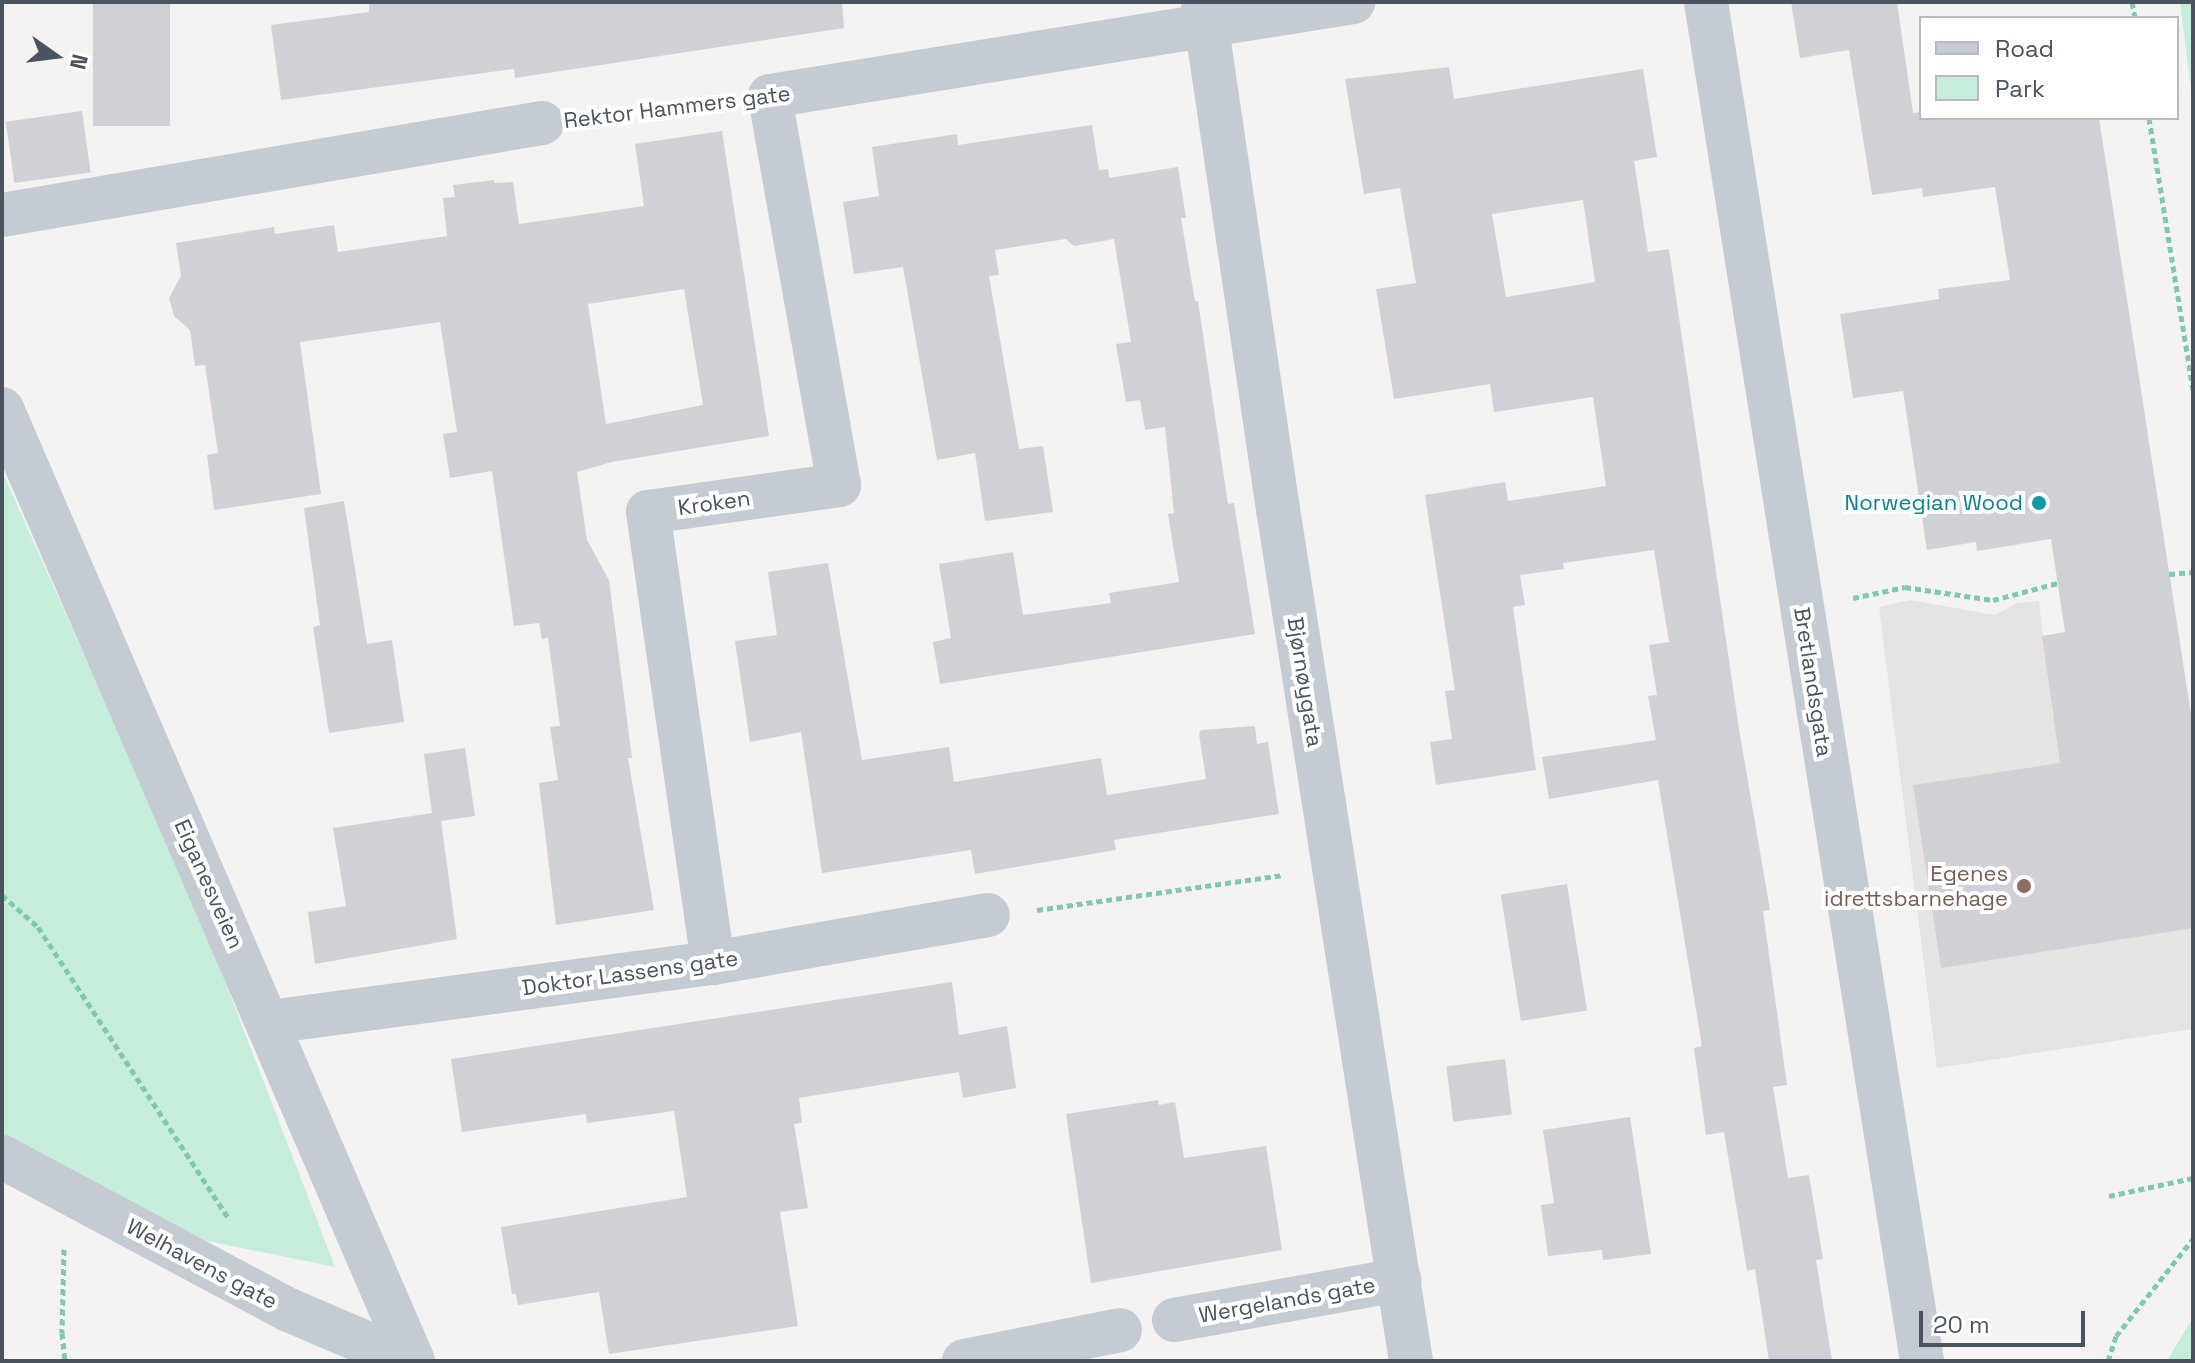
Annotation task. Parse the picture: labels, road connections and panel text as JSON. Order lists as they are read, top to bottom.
{
  "streets": {
    "street": [
      "Rektor Hammers gate",
      "Kroken",
      "Bjørnøygata",
      "Bretlandsgata",
      "Eiganesveien",
      "Doktor Lassens gate",
      "Welhavens gate",
      "Wergelands gate"
    ]
  },
  "crossings": [
    ["Rektor Hammers gate", "Kroken"],
    ["Rektor Hammers gate", "Bjørnøygata"],
    ["Kroken", "Doktor Lassens gate"],
    ["Bjørnøygata", "Wergelands gate"],
    ["Eiganesveien", "Doktor Lassens gate"],
    ["Eiganesveien", "Welhavens gate"]
  ],
  "places": ["Norwegian Wood", "Egenes idrettsbarnehage"],
  "legend": ["Road", "Park"],
  "scale_bar": "20 m",
  "north": "right"
}
